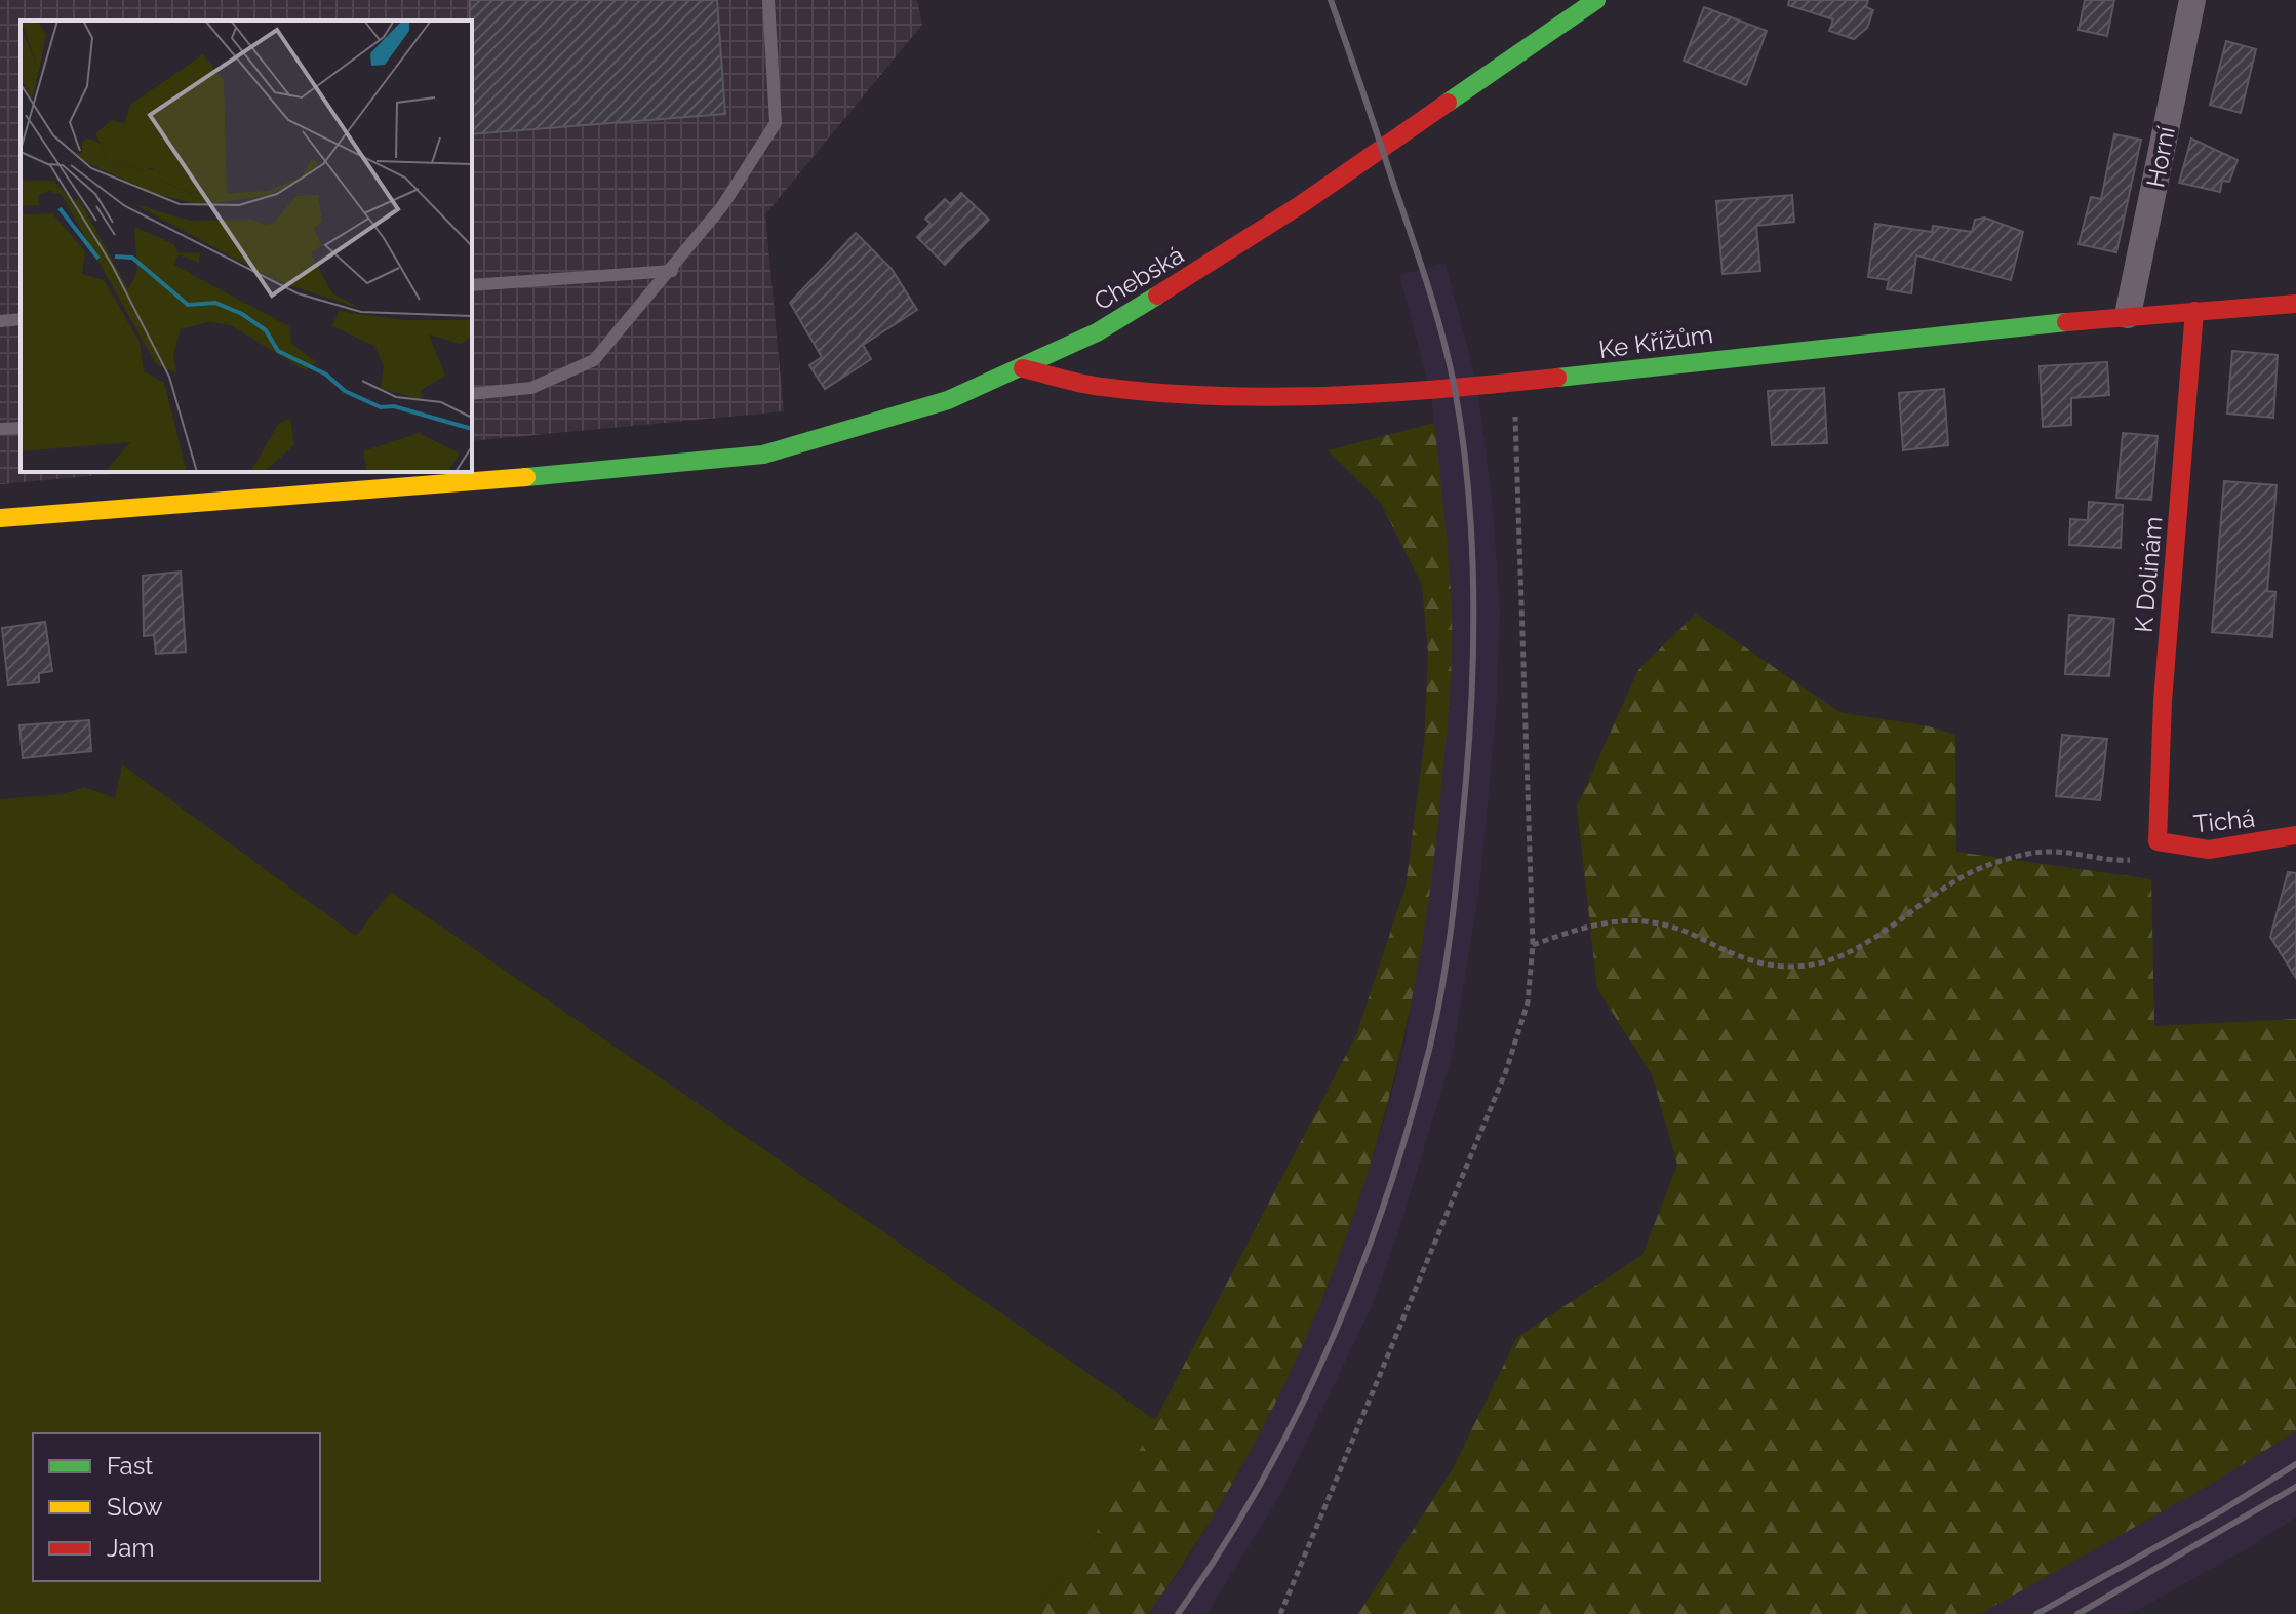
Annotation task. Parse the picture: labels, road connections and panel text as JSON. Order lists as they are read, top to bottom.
{
  "streets": {
    "street": [
      "Horní",
      "Chebská",
      "Ke Křížům",
      "K Dolinám",
      "Tichá"
    ]
  },
  "crossings": [
    ["Horní", "Ke Křížům"],
    ["Chebská", "Ke Křížům"],
    ["Ke Křížům", "K Dolinám"],
    ["K Dolinám", "Tichá"]
  ],
  "legend": ["Fast", "Slow", "Jam"]
}
